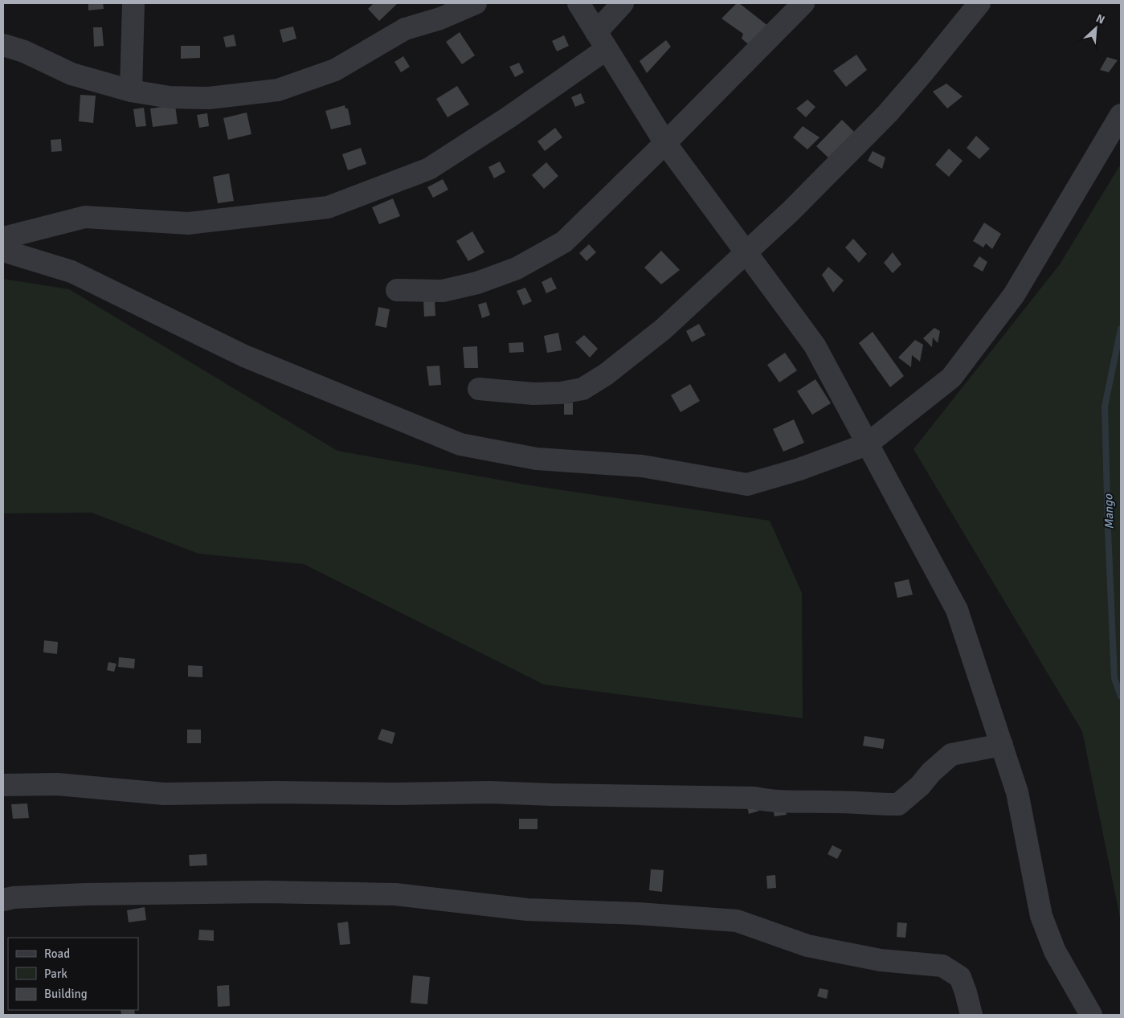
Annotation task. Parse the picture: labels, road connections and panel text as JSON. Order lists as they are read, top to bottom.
{
  "water": ["Mango"],
  "legend": ["Road", "Park", "Building"],
  "north": "top right"
}
